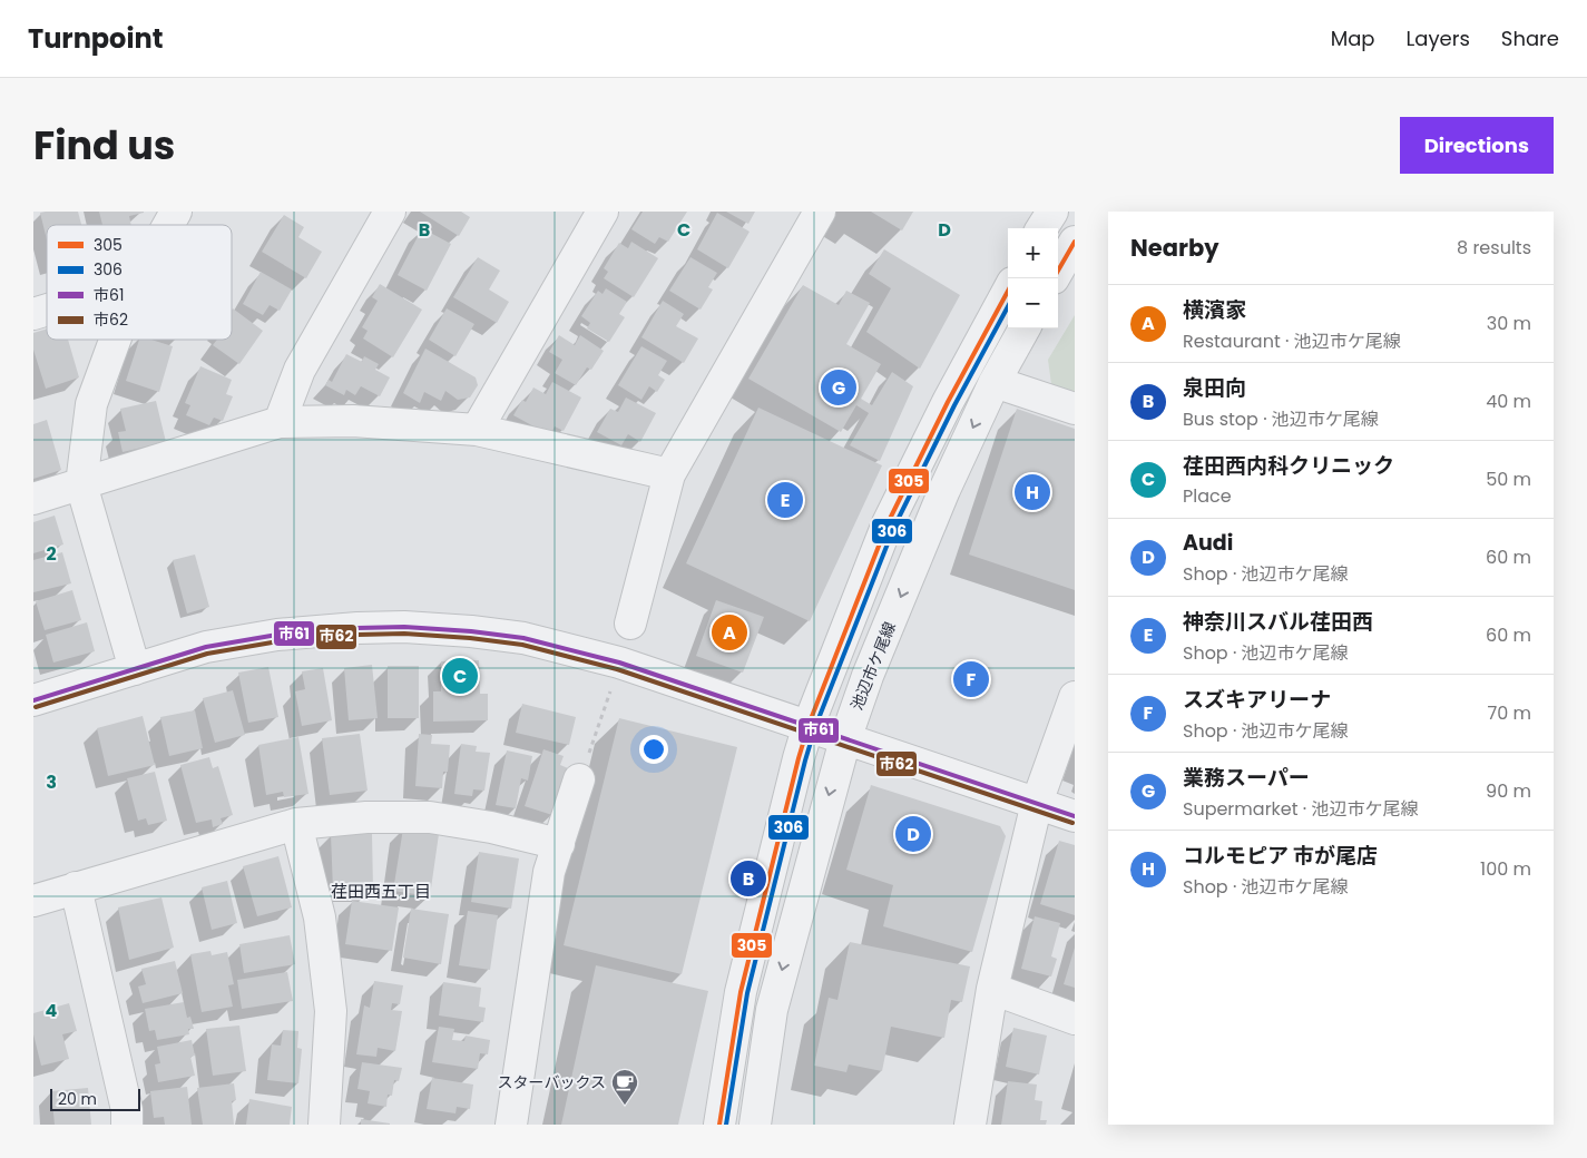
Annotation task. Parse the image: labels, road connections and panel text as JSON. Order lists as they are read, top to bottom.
{
  "streets": {
    "street": ["池辺市ケ尾線"]
  },
  "districts": ["荏田西五丁目"],
  "places": {
    "cafe": ["スターバックス"]
  },
  "lines": [
    "transit line 305",
    "transit line 306",
    "transit line 市61",
    "transit line 市62"
  ],
  "legend": [
    "305",
    "306",
    "市61",
    "市62"
  ],
  "scale_bar": "20 m",
  "page": {
    "header": "Turnpoint",
    "nav": ["Map", "Layers", "Share"],
    "title": "Find us",
    "buttons": "Directions",
    "heading": ["Nearby", "8 results"],
    "map_buttons": ["+", "−"],
    "list": [
      {
        "mark": "A",
        "name": "横濱家",
        "note": "Restaurant · 池辺市ケ尾線",
        "value": "30 m"
      },
      {
        "mark": "B",
        "name": "泉田向",
        "note": "Bus stop · 池辺市ケ尾線",
        "value": "40 m"
      },
      {
        "mark": "C",
        "name": "荏田西内科クリニック",
        "note": "Place",
        "value": "50 m"
      },
      {
        "mark": "D",
        "name": "Audi",
        "note": "Shop · 池辺市ケ尾線",
        "value": "60 m"
      },
      {
        "mark": "E",
        "name": "神奈川スバル荏田西",
        "note": "Shop · 池辺市ケ尾線",
        "value": "60 m"
      },
      {
        "mark": "F",
        "name": "スズキアリーナ",
        "note": "Shop · 池辺市ケ尾線",
        "value": "70 m"
      },
      {
        "mark": "G",
        "name": "業務スーパー",
        "note": "Supermarket · 池辺市ケ尾線",
        "value": "90 m"
      },
      {
        "mark": "H",
        "name": "コルモピア 市が尾店",
        "note": "Shop · 池辺市ケ尾線",
        "value": "100 m"
      }
    ],
    "pins": [
      "G",
      "H",
      "E",
      "A",
      "C",
      "F",
      "D",
      "B"
    ],
    "scale": "20 m"
  },
  "grid": {
    "columns": ["B", "C", "D"],
    "rows": ["2", "3", "4"]
  }
}
